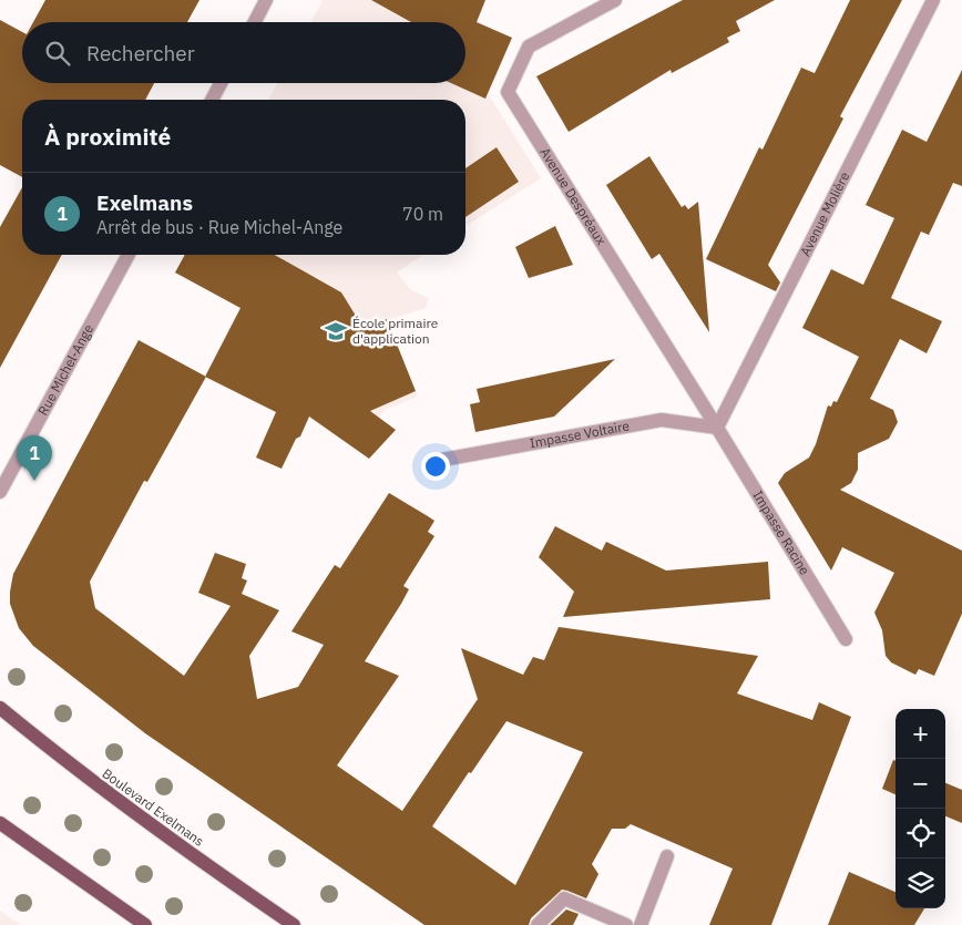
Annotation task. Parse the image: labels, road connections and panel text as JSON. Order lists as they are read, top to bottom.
{
  "streets": {
    "main road": ["Boulevard Exelmans"],
    "street": [
      "Avenue Despréaux",
      "Avenue Molière",
      "Rue Michel-Ange",
      "Impasse Voltaire",
      "Impasse Racine"
    ]
  },
  "crossings": [
    ["Avenue Despréaux", "Avenue Molière"],
    ["Avenue Despréaux", "Impasse Voltaire"],
    ["Avenue Despréaux", "Impasse Racine"],
    ["Avenue Molière", "Impasse Voltaire"],
    ["Avenue Molière", "Impasse Racine"],
    ["Impasse Voltaire", "Impasse Racine"]
  ],
  "places": {
    "school or university": ["École primaire d'application"]
  },
  "page": {
    "search": "Rechercher",
    "heading": "À proximité",
    "list": [
      {
        "mark": "1",
        "name": "Exelmans",
        "note": "Arrêt de bus · Rue Michel-Ange",
        "value": "70 m"
      }
    ],
    "pins": "1",
    "map_buttons": ["+", "−"]
  }
}
